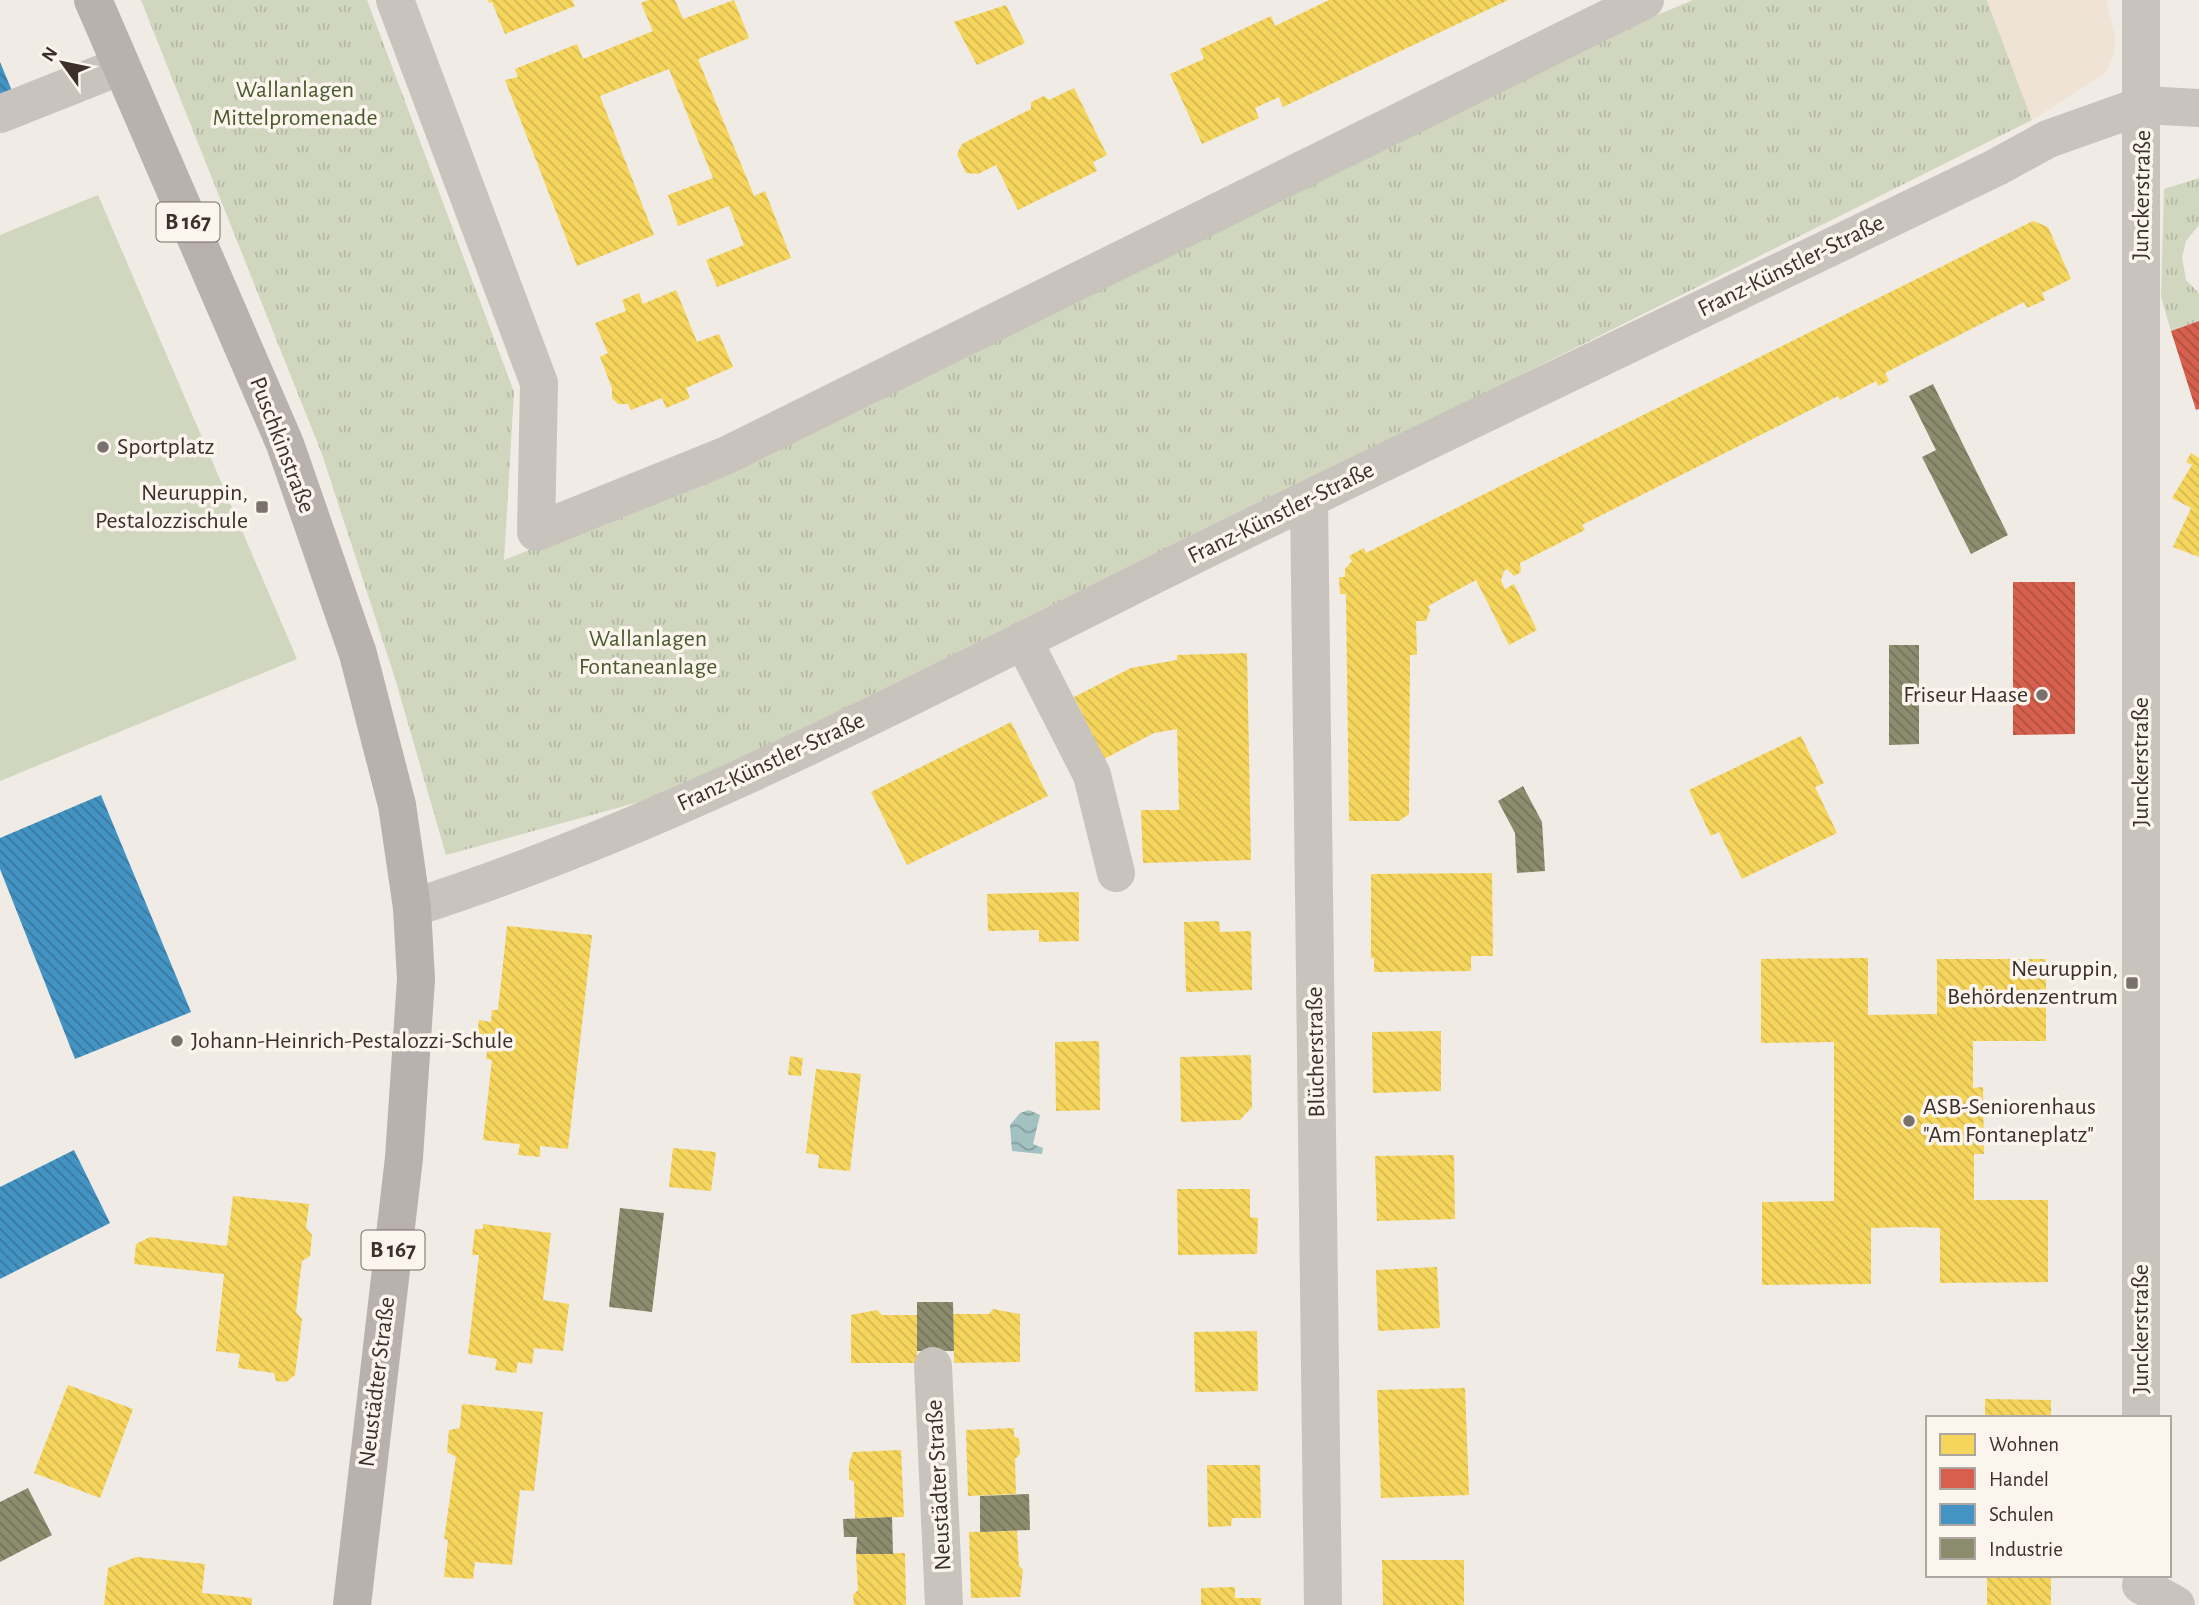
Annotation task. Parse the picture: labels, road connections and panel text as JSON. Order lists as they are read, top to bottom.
{
  "streets": {
    "main road": ["B 167", "Puschkinstraße", "Neustädter Straße"],
    "street": ["Junckerstraße", "Franz-Künstler-Straße", "Blücherstraße"]
  },
  "crossings": [
    ["Junckerstraße", "Franz-Künstler-Straße"],
    ["Franz-Künstler-Straße", "Puschkinstraße"],
    ["Franz-Künstler-Straße", "Blücherstraße"],
    ["Franz-Künstler-Straße", "Neustädter Straße"],
    ["Puschkinstraße", "Neustädter Straße"]
  ],
  "parks": ["Wallanlagen Mittelpromenade", "Wallanlagen Fontaneanlage"],
  "places": {
    "other": [
      "Sportplatz",
      "Friseur Haase",
      "Johann-Heinrich-Pestalozzi-Schule",
      "ASB-Seniorenhaus \"Am Fontaneplatz\""
    ],
    "transit": ["Neuruppin, Pestalozzischule", "Neuruppin, Behördenzentrum"]
  },
  "legend": [
    "Wohnen",
    "Handel",
    "Schulen",
    "Industrie"
  ],
  "north": "top left"
}
